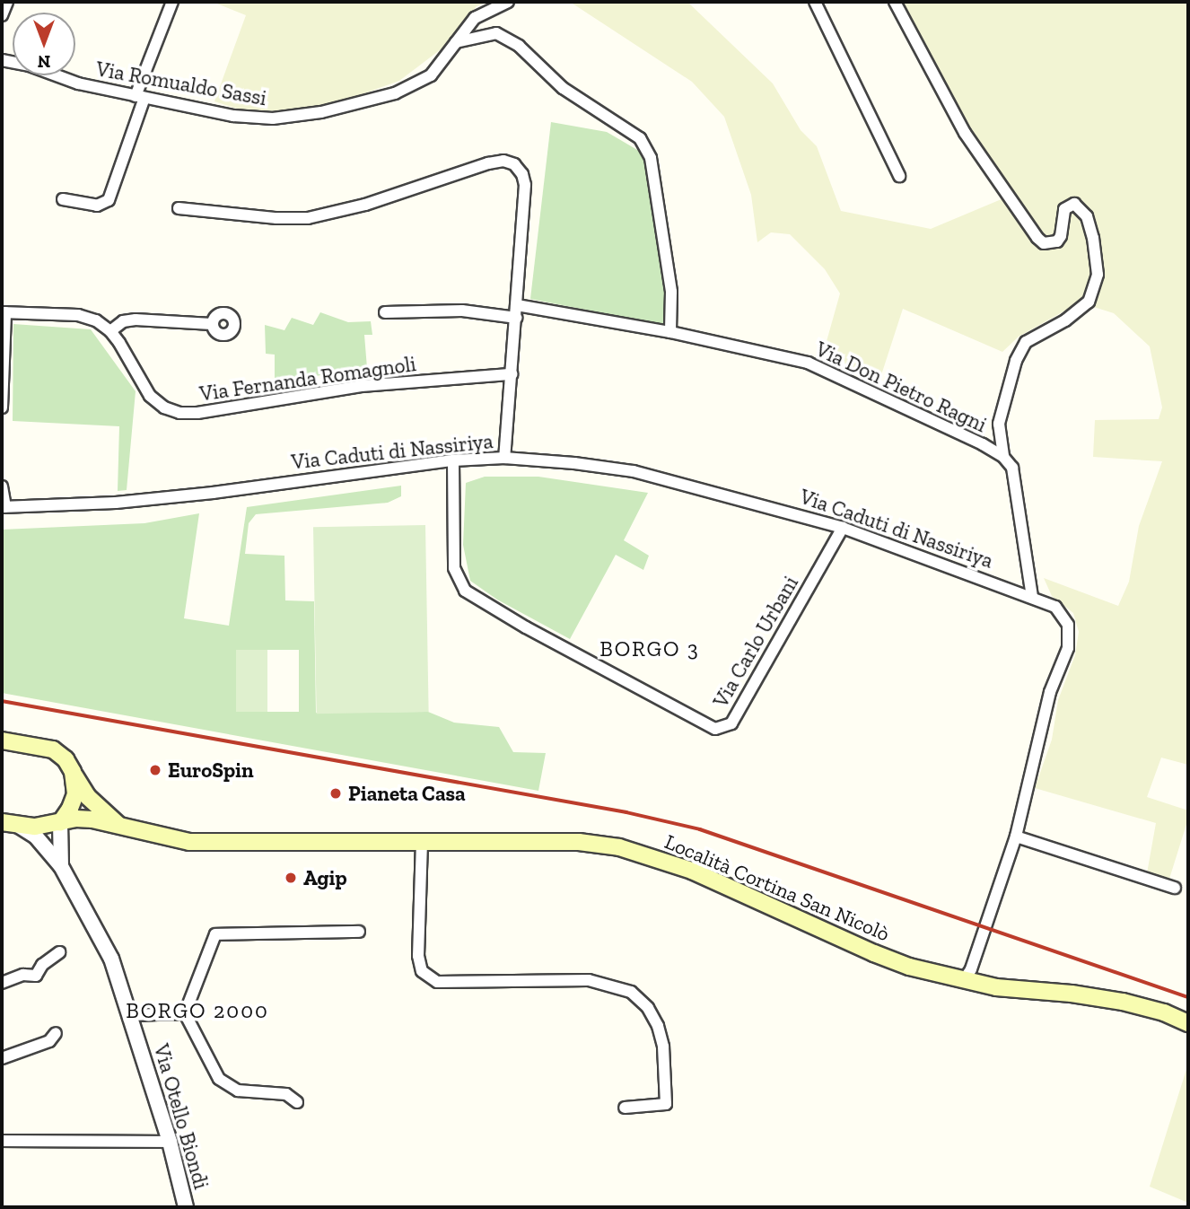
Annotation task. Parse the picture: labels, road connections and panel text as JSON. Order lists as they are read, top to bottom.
{
  "streets": {
    "main road": ["Località Cortina San Nicolò"],
    "street": [
      "Via Romualdo Sassi",
      "Via Fernanda Romagnoli",
      "Via Don Pietro Ragni",
      "Via Caduti di Nassiriya",
      "Via Carlo Urbani",
      "Via Otello Biondi"
    ]
  },
  "crossings": [
    ["Via Don Pietro Ragni", "Via Caduti di Nassiriya"],
    ["Via Caduti di Nassiriya", "Via Carlo Urbani"],
    ["Via Caduti di Nassiriya", "Località Cortina San Nicolò"],
    ["Località Cortina San Nicolò", "Via Otello Biondi"]
  ],
  "districts": ["BORGO 3", "BORGO 2000"],
  "places": ["EuroSpin", "Pianeta Casa", "Agip"],
  "north": "bottom"
}
